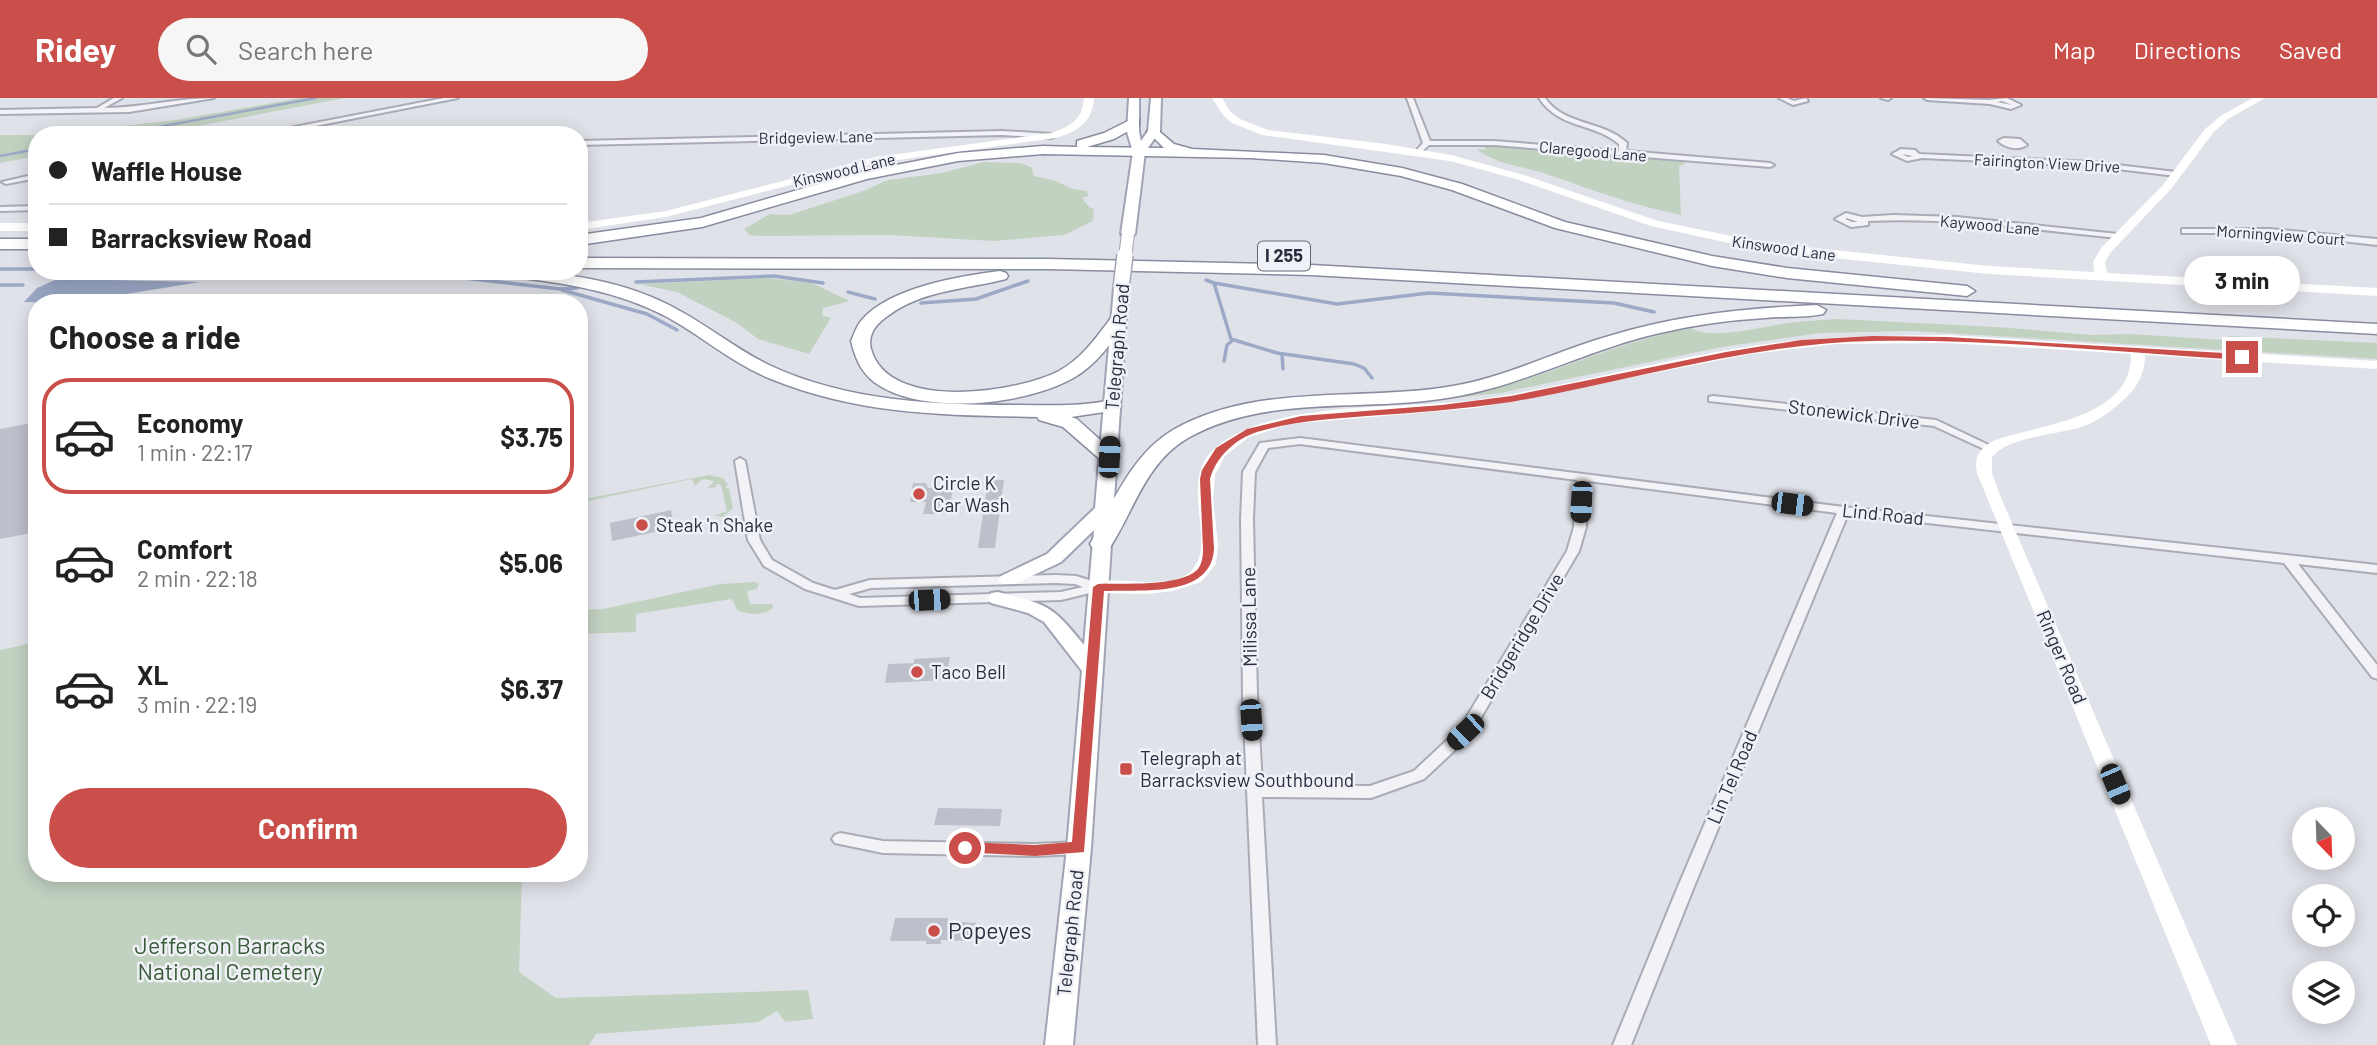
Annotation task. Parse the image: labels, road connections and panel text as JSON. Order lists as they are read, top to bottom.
{
  "streets": {
    "highway": ["I 255"],
    "main road": ["Telegraph Road"],
    "street": [
      "Bridgeview Lane",
      "Claregood Lane",
      "Fairington View Drive",
      "Kinswood Lane",
      "Kaywood Lane",
      "Morningview Court",
      "Stonewick Drive",
      "Lind Road",
      "Milissa Lane",
      "Bridgeridge Drive",
      "Ringer Road",
      "Lin Tel Road"
    ]
  },
  "crossings": [
    ["Bridgeview Lane", "Kinswood Lane"],
    ["Claregood Lane", "Kinswood Lane"],
    ["Stonewick Drive", "Ringer Road"],
    ["Lind Road", "Milissa Lane"],
    ["Lind Road", "Bridgeridge Drive"],
    ["Lind Road", "Ringer Road"],
    ["Lind Road", "Lin Tel Road"],
    ["Milissa Lane", "Bridgeridge Drive"]
  ],
  "parks": ["Jefferson Barracks National Cemetery"],
  "places": {
    "other": [
      "Circle K Car Wash",
      "Steak 'n Shake",
      "Taco Bell",
      "Popeyes"
    ],
    "transit": ["Telegraph at Barracksview Southbound"]
  },
  "north": "bottom right",
  "page": {
    "header": "Ridey",
    "search": "Search here",
    "nav": ["Map", "Directions", "Saved"],
    "banner": ["Waffle House", "Barracksview Road"],
    "bubble": "3 min",
    "heading": "Choose a ride",
    "list": [
      {
        "name": "Economy",
        "note": "1 min · 22:17",
        "value": "$3.75"
      },
      {
        "name": "Comfort",
        "note": "2 min · 22:18",
        "value": "$5.06"
      },
      {
        "name": "XL",
        "note": "3 min · 22:19",
        "value": "$6.37"
      }
    ],
    "buttons": "Confirm"
  }
}
